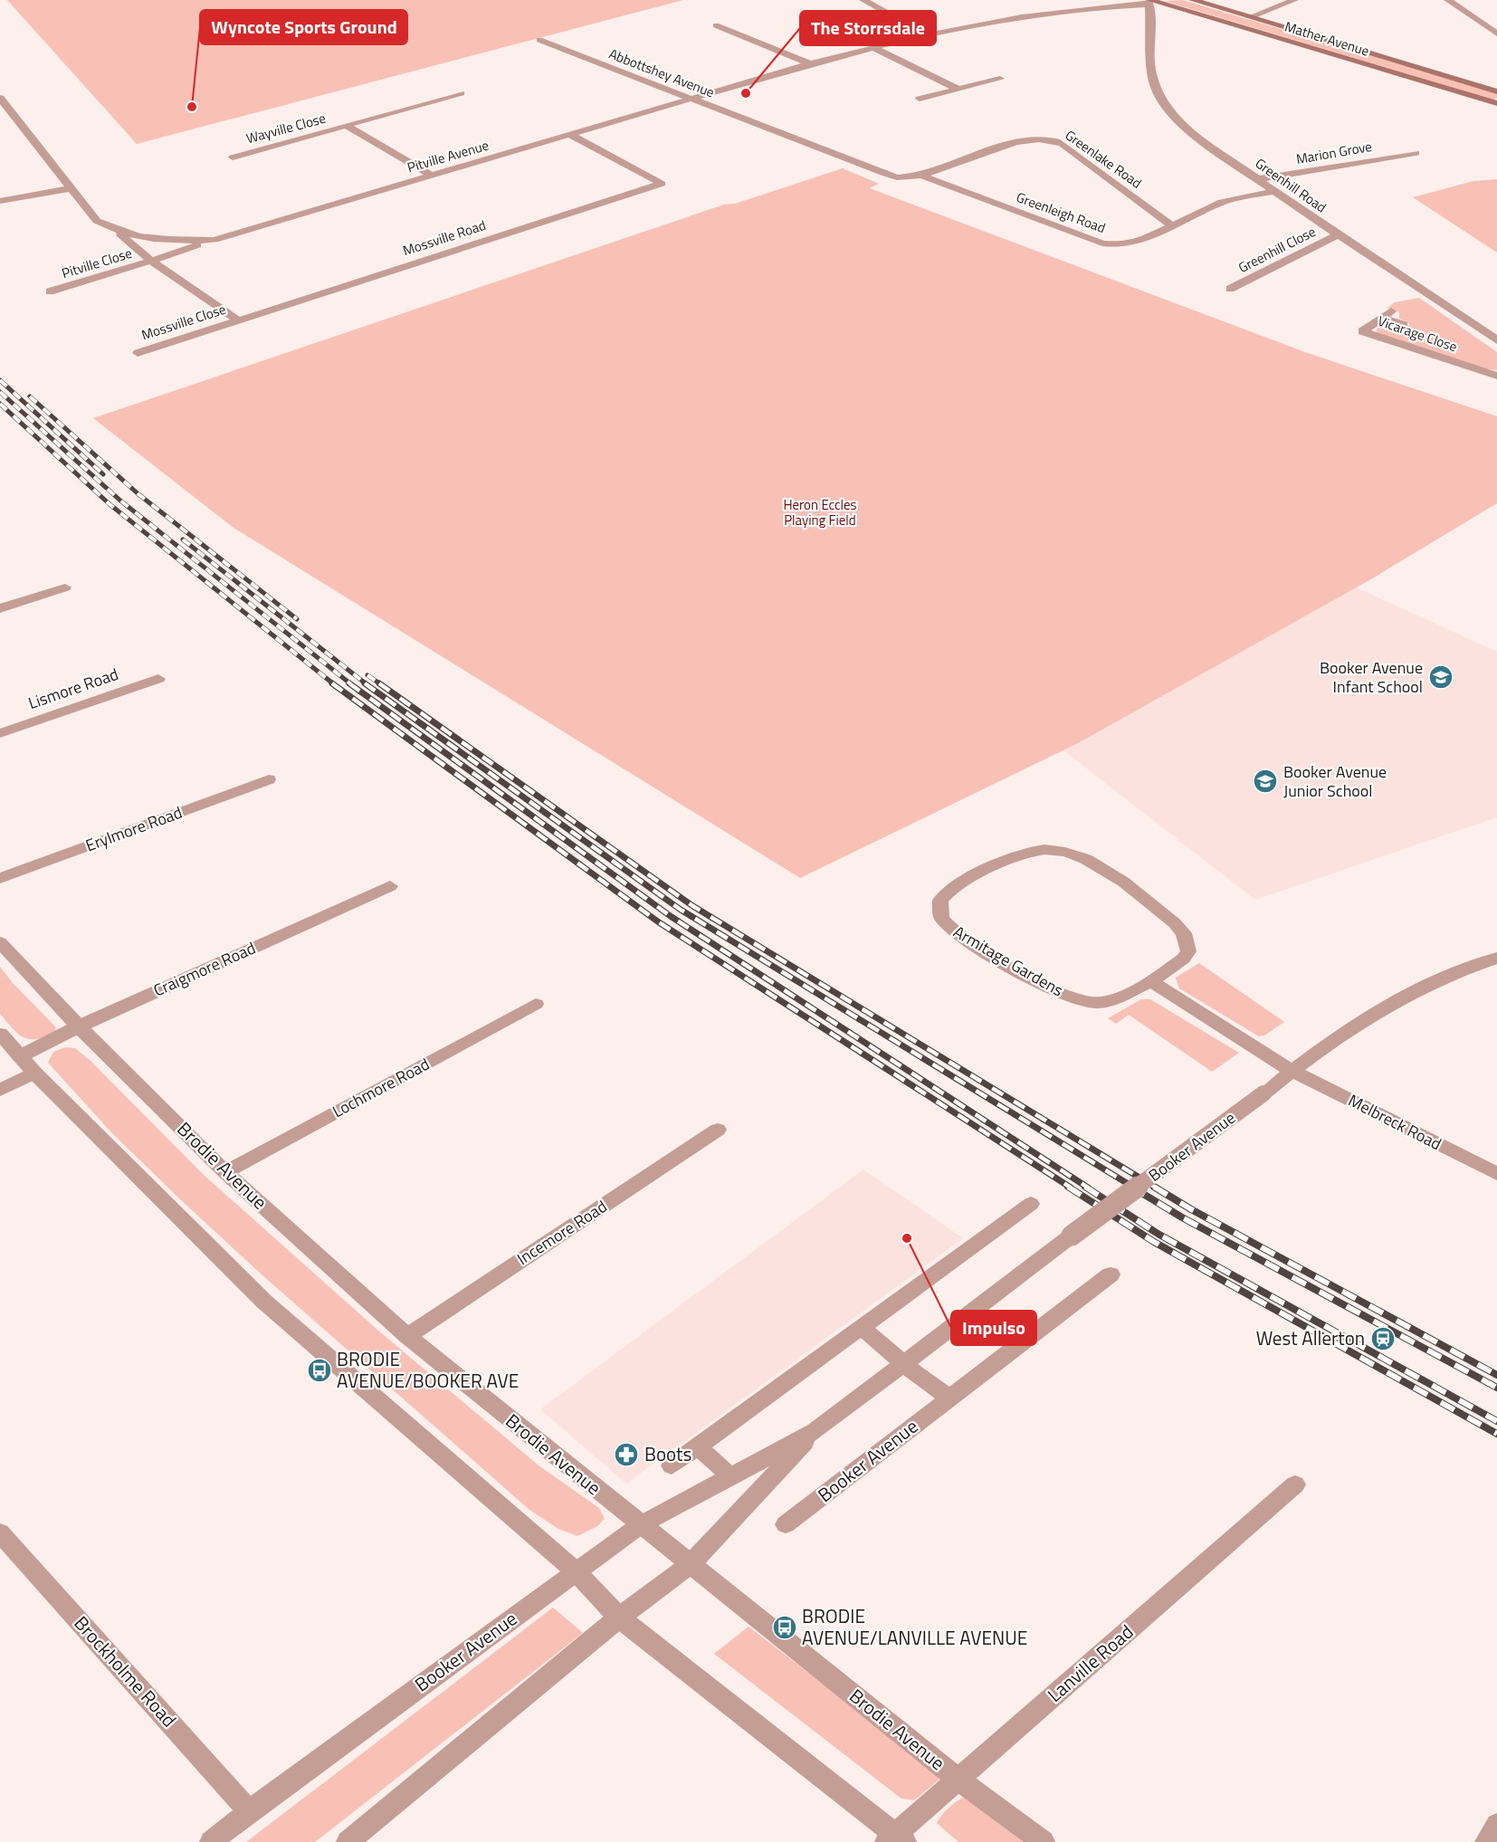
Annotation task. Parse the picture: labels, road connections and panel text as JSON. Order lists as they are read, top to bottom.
{
  "streets": {
    "main road": ["Mather Avenue"],
    "street": [
      "Abbottshey Avenue",
      "Wayville Close",
      "Marion Grove",
      "Pitville Avenue",
      "Greenlake Road",
      "Greenhill Road",
      "Greenleigh Road",
      "Mossville Road",
      "Greenhill Close",
      "Pitville Close",
      "Mossville Close",
      "Vicarage Close",
      "Lismore Road",
      "Erylmore Road",
      "Armitage Gardens",
      "Craigmore Road",
      "Lochmore Road",
      "Melbreck Road",
      "Booker Avenue",
      "Brodie Avenue",
      "Incemore Road",
      "Lanville Road",
      "Brockholme Road"
    ]
  },
  "crossings": [
    ["Mather Avenue", "Pitville Avenue"],
    ["Mather Avenue", "Greenhill Road"],
    ["Abbottshey Avenue", "Pitville Avenue"],
    ["Abbottshey Avenue", "Greenleigh Road"],
    ["Wayville Close", "Pitville Avenue"],
    ["Marion Grove", "Greenhill Road"],
    ["Pitville Avenue", "Greenhill Road"],
    ["Pitville Avenue", "Mossville Road"],
    ["Pitville Avenue", "Pitville Close"],
    ["Greenlake Road", "Greenleigh Road"],
    ["Greenhill Road", "Greenleigh Road"],
    ["Greenhill Road", "Greenhill Close"],
    ["Mossville Road", "Mossville Close"],
    ["Craigmore Road", "Brodie Avenue"],
    ["Lochmore Road", "Brodie Avenue"],
    ["Melbreck Road", "Booker Avenue"],
    ["Booker Avenue", "Brodie Avenue"],
    ["Booker Avenue", "Brockholme Road"],
    ["Brodie Avenue", "Incemore Road"],
    ["Brodie Avenue", "Lanville Road"]
  ],
  "parks": ["Heron Eccles Playing Field"],
  "places": {
    "other": ["The Storrsdale", "Wyncote Sports Ground", "Impulso"],
    "school or university": ["Booker Avenue Infant School", "Booker Avenue Junior School"],
    "station": ["West Allerton"],
    "bus stop": ["BRODIE AVENUE/BOOKER AVE", "BRODIE AVENUE/LANVILLE AVENUE"],
    "pharmacy": ["Boots"]
  }
}
